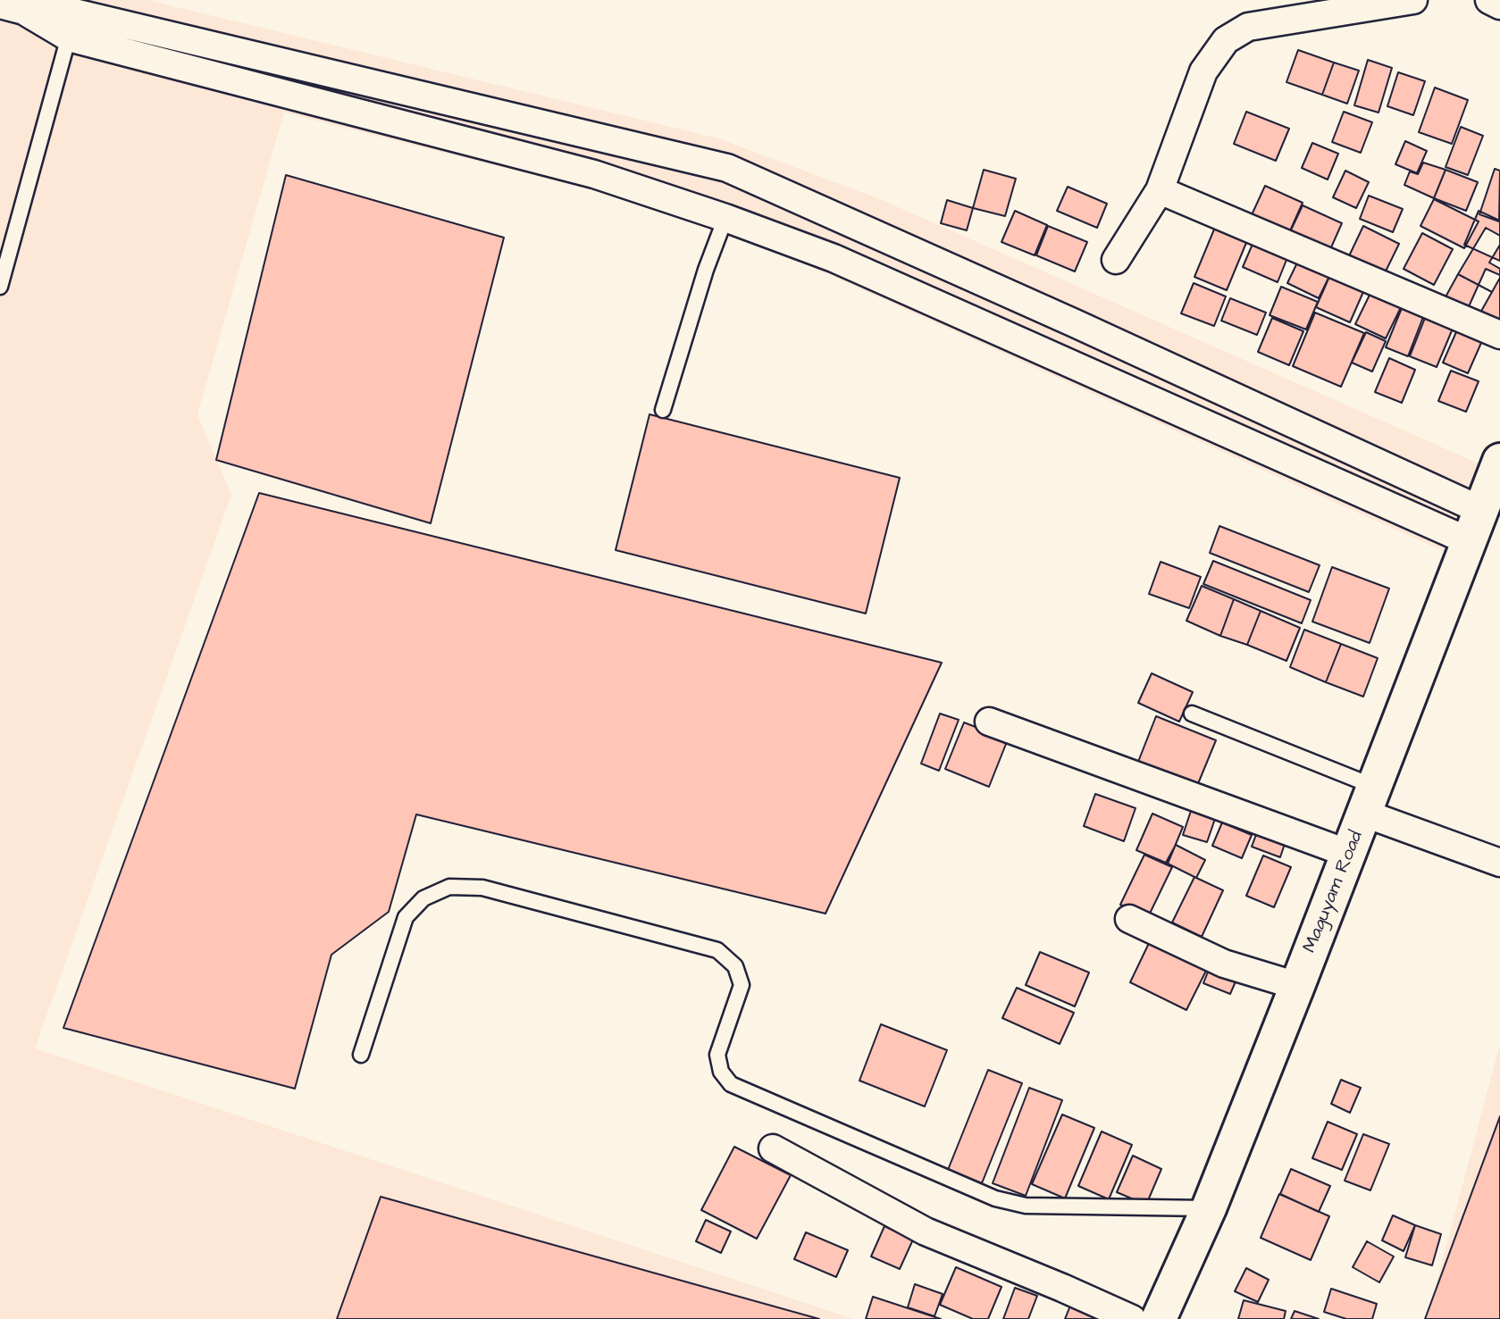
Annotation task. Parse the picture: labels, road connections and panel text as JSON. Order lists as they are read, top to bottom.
{
  "streets": {
    "main road": ["Maguyam Road"]
  }
}
